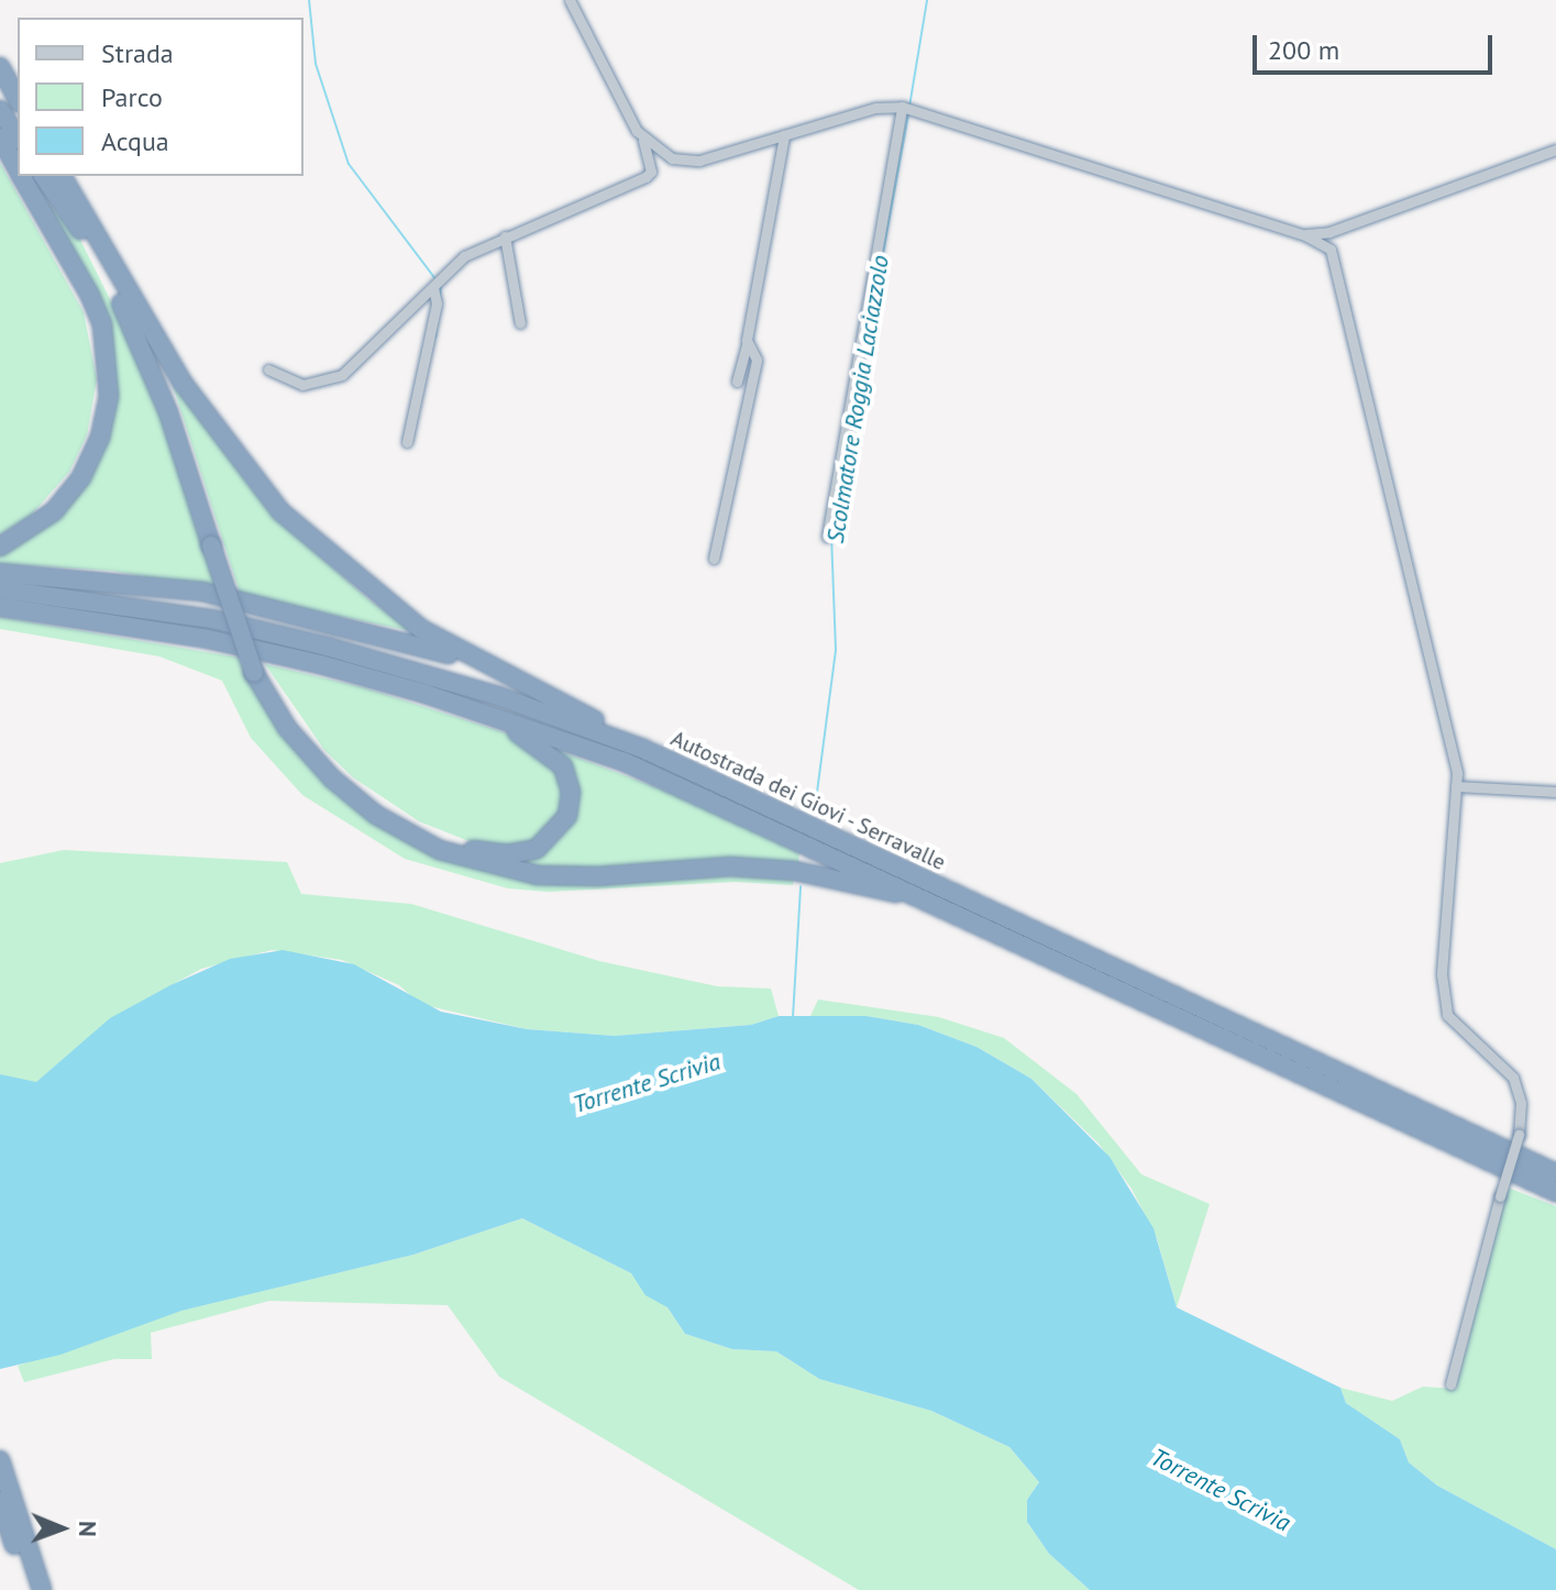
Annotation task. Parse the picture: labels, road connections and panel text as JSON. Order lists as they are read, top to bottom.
{
  "streets": {
    "highway": ["Autostrada dei Giovi - Serravalle"]
  },
  "water": ["Scolmatore Roggia Laciazzolo", "Torrente Scrivia"],
  "legend": ["Strada", "Parco", "Acqua"],
  "scale_bar": "200 m",
  "north": "right"
}
